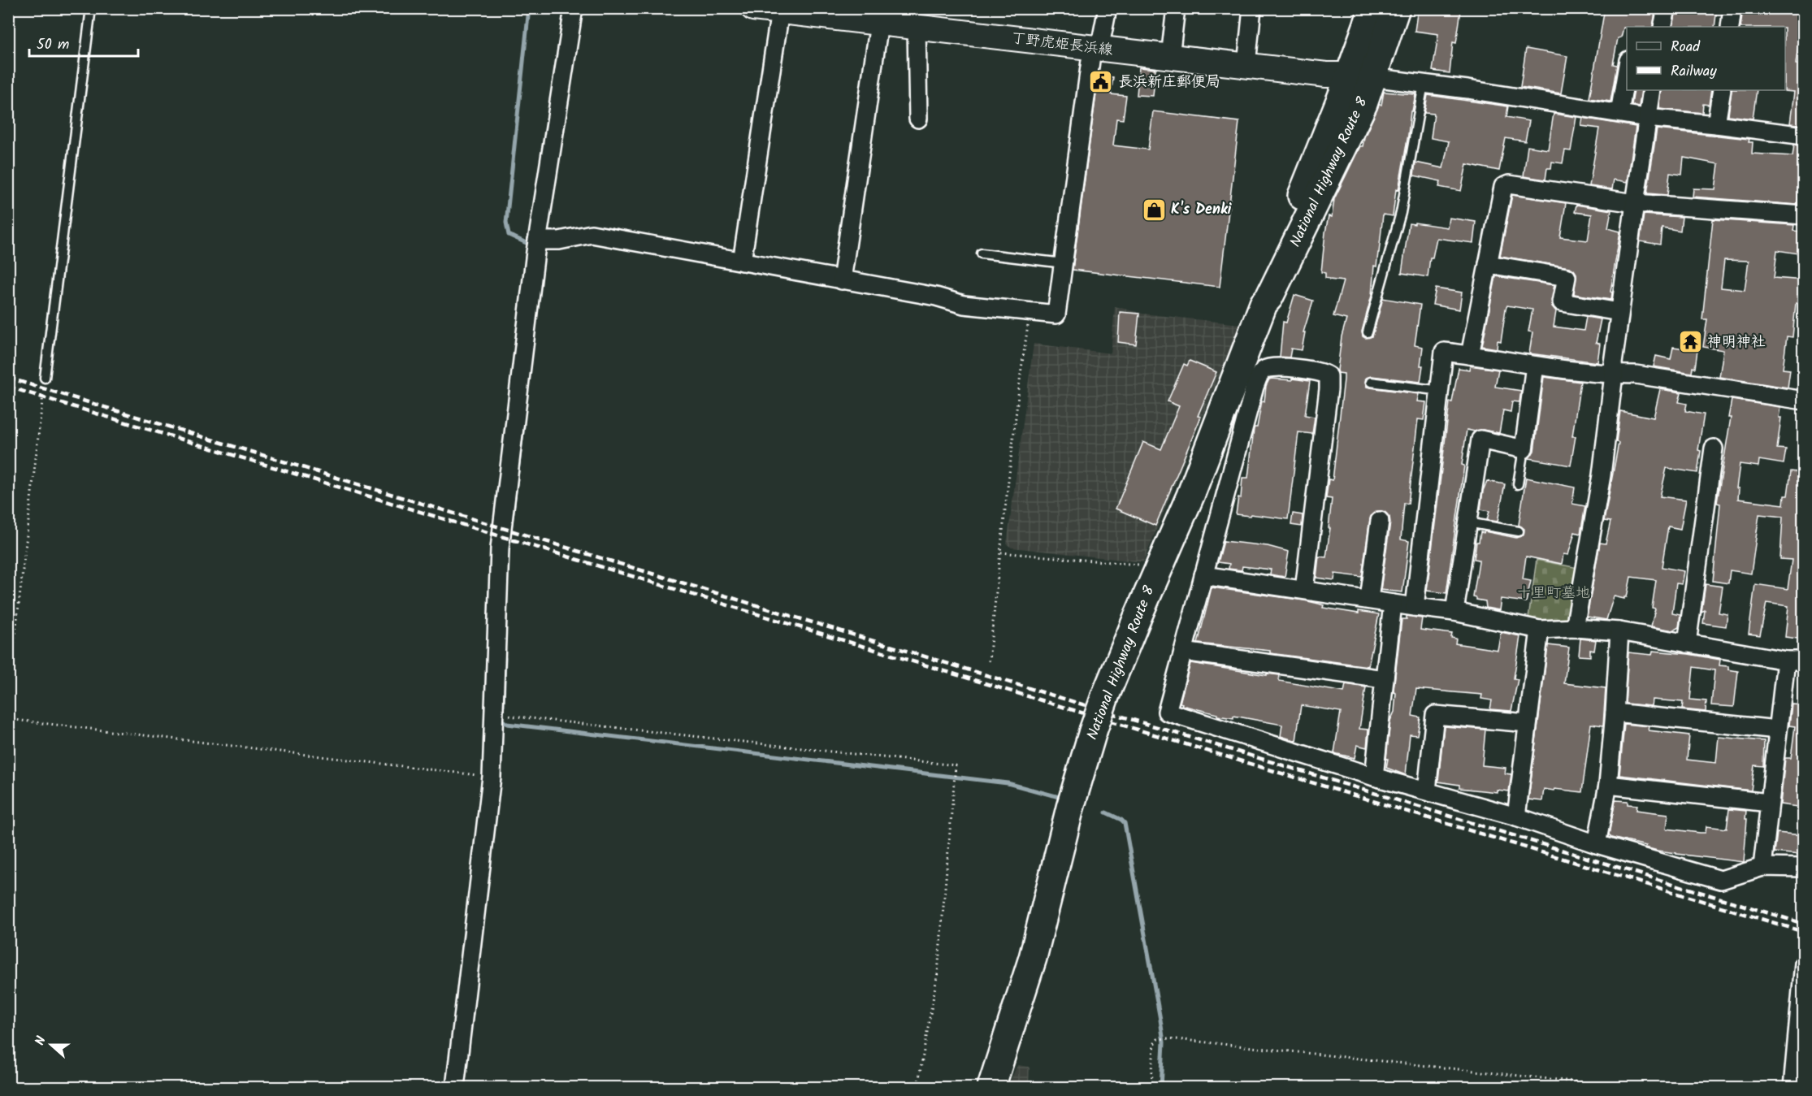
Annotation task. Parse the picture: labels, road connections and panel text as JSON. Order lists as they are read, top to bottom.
{
  "streets": {
    "highway": ["National Highway Route 8"],
    "main road": ["丁野虎姫長浜線"]
  },
  "crossings": [
    ["丁野虎姫長浜線", "National Highway Route 8"]
  ],
  "parks": ["十里町墓地"],
  "places": {
    "public building": ["長浜新庄郵便局"],
    "shop": ["K's Denki"],
    "temple": ["神明神社"]
  },
  "legend": ["Road", "Railway"],
  "scale_bar": "50 m",
  "north": "left"
}
